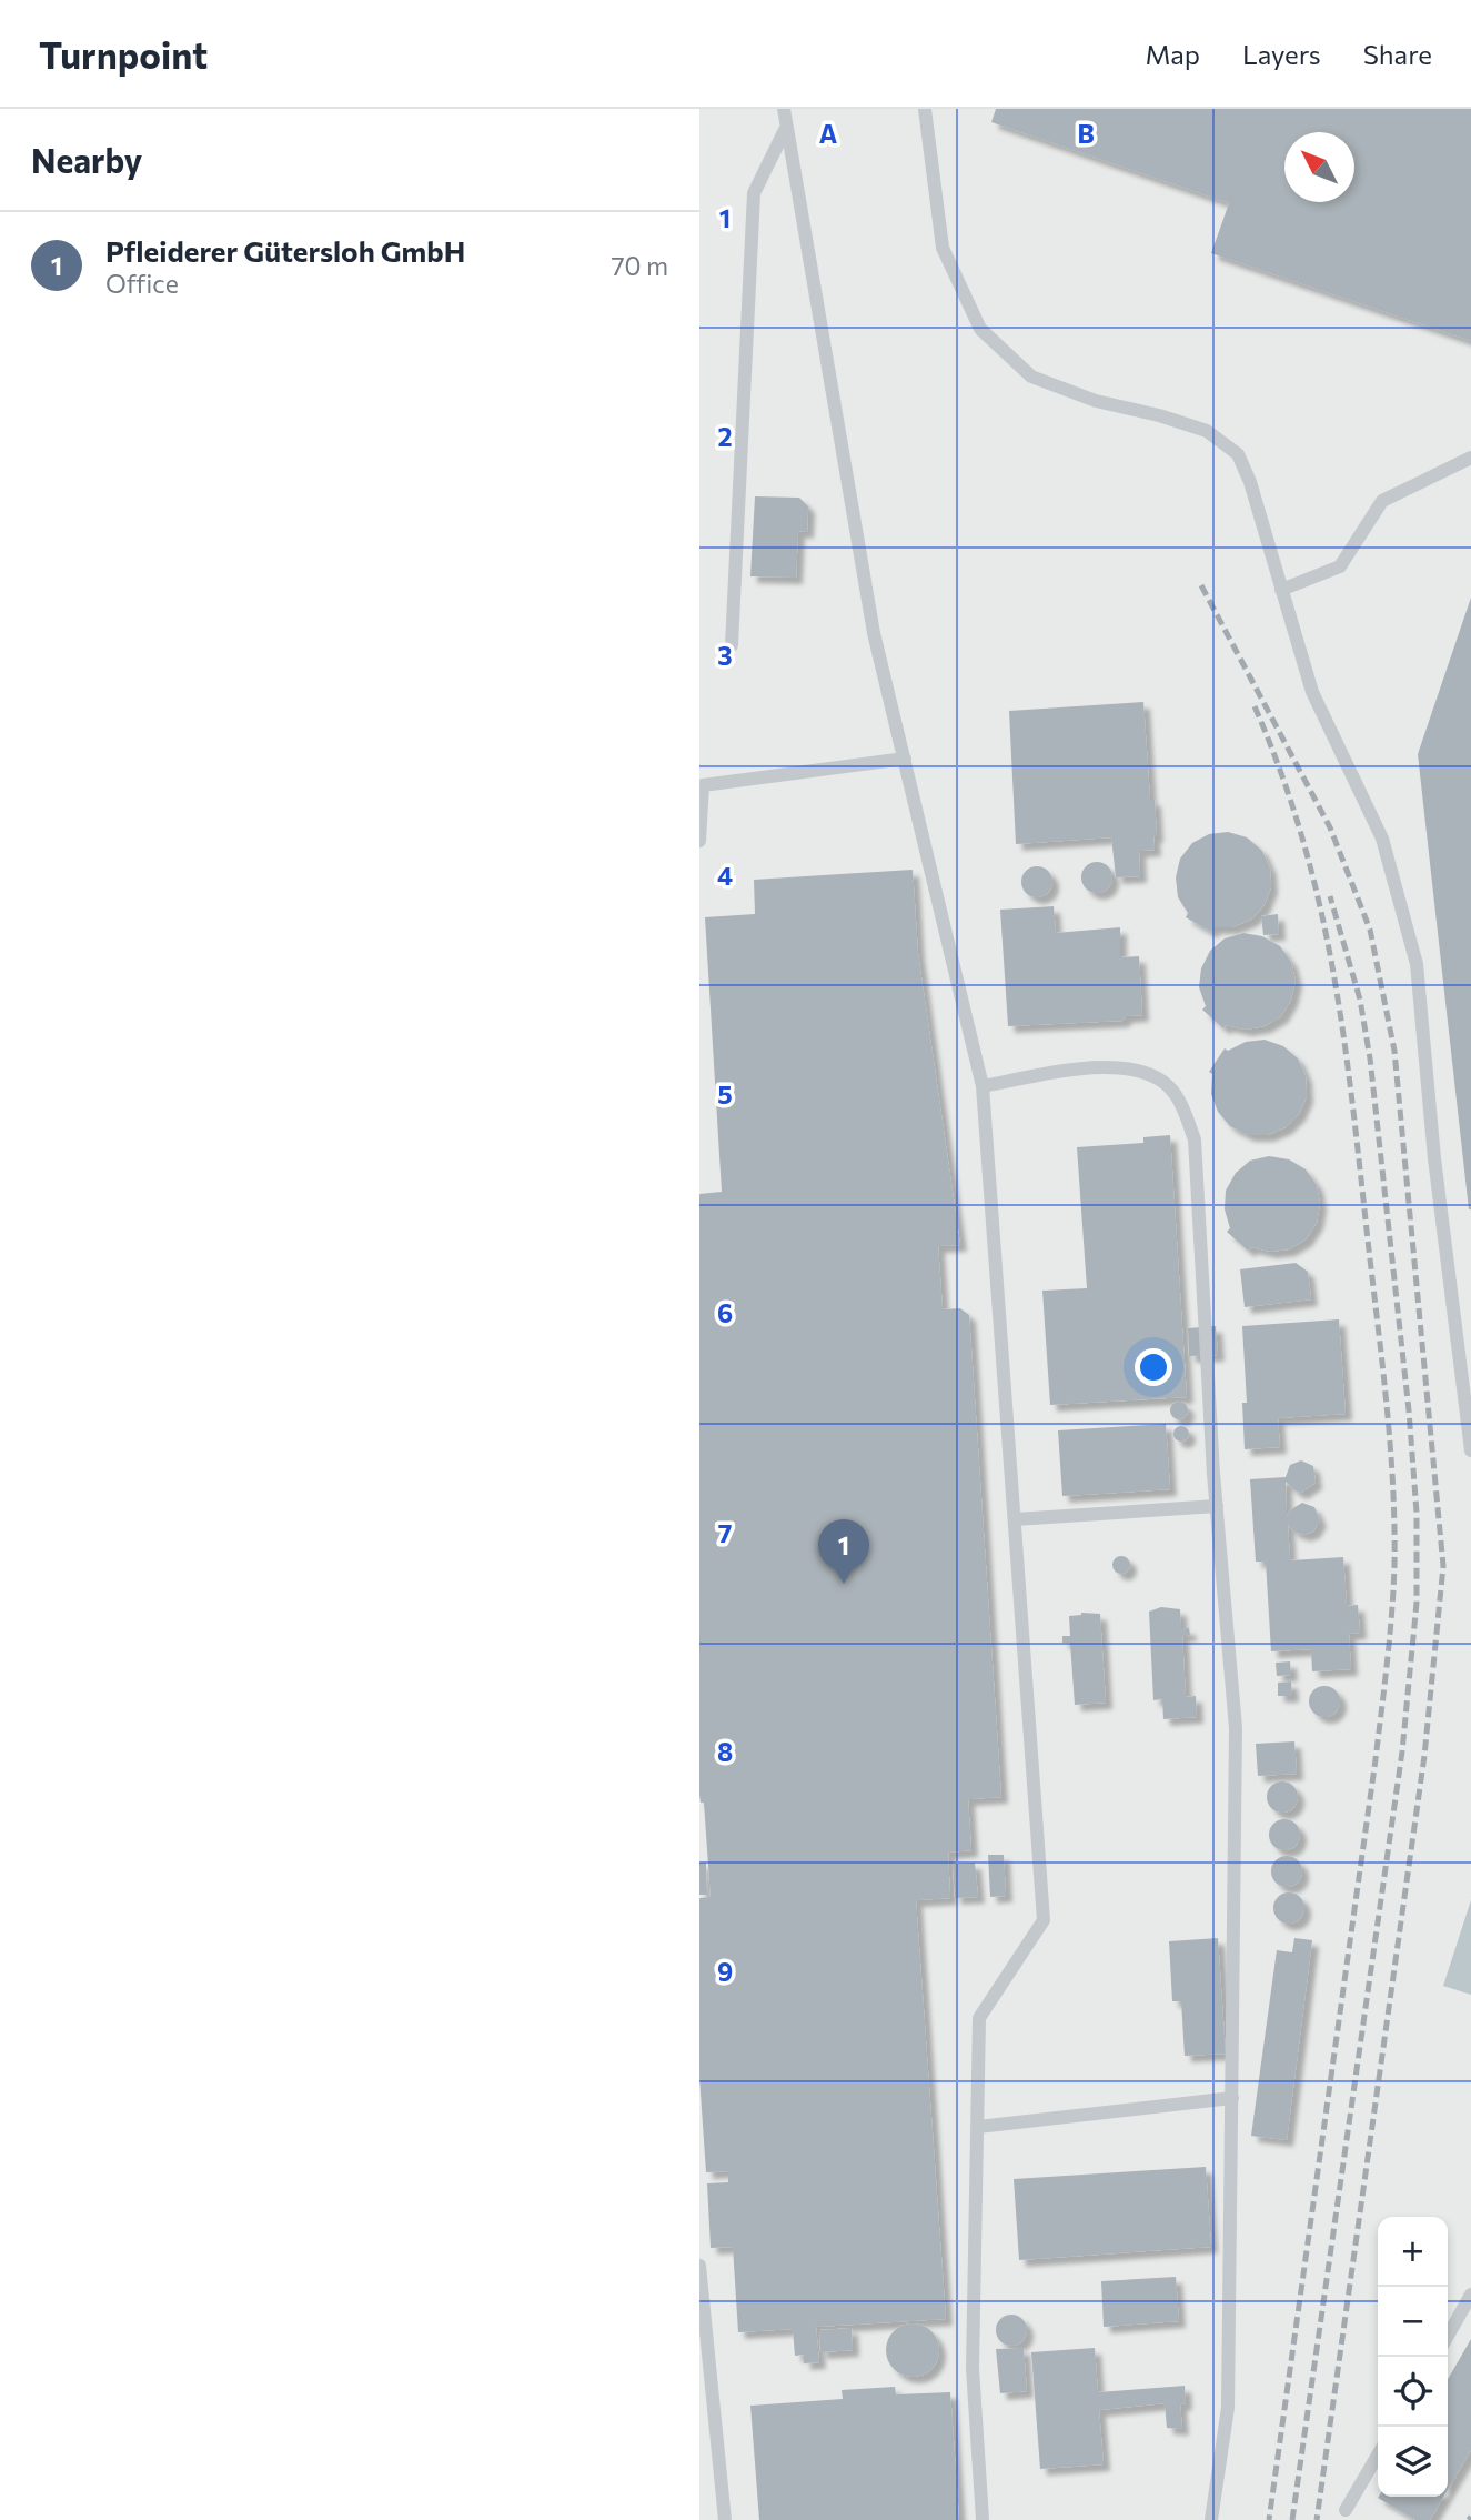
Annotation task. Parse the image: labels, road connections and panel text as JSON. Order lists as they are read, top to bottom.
{
  "north": "top left",
  "page": {
    "header": "Turnpoint",
    "nav": ["Map", "Layers", "Share"],
    "heading": "Nearby",
    "list": [
      {
        "mark": "1",
        "name": "Pfleiderer Gütersloh GmbH",
        "note": "Office",
        "value": "70 m"
      }
    ],
    "pins": "1",
    "map_buttons": ["+", "−"]
  },
  "grid": {
    "columns": ["A", "B"],
    "rows": [
      "1",
      "2",
      "3",
      "4",
      "5",
      "6",
      "7",
      "8",
      "9"
    ]
  }
}
